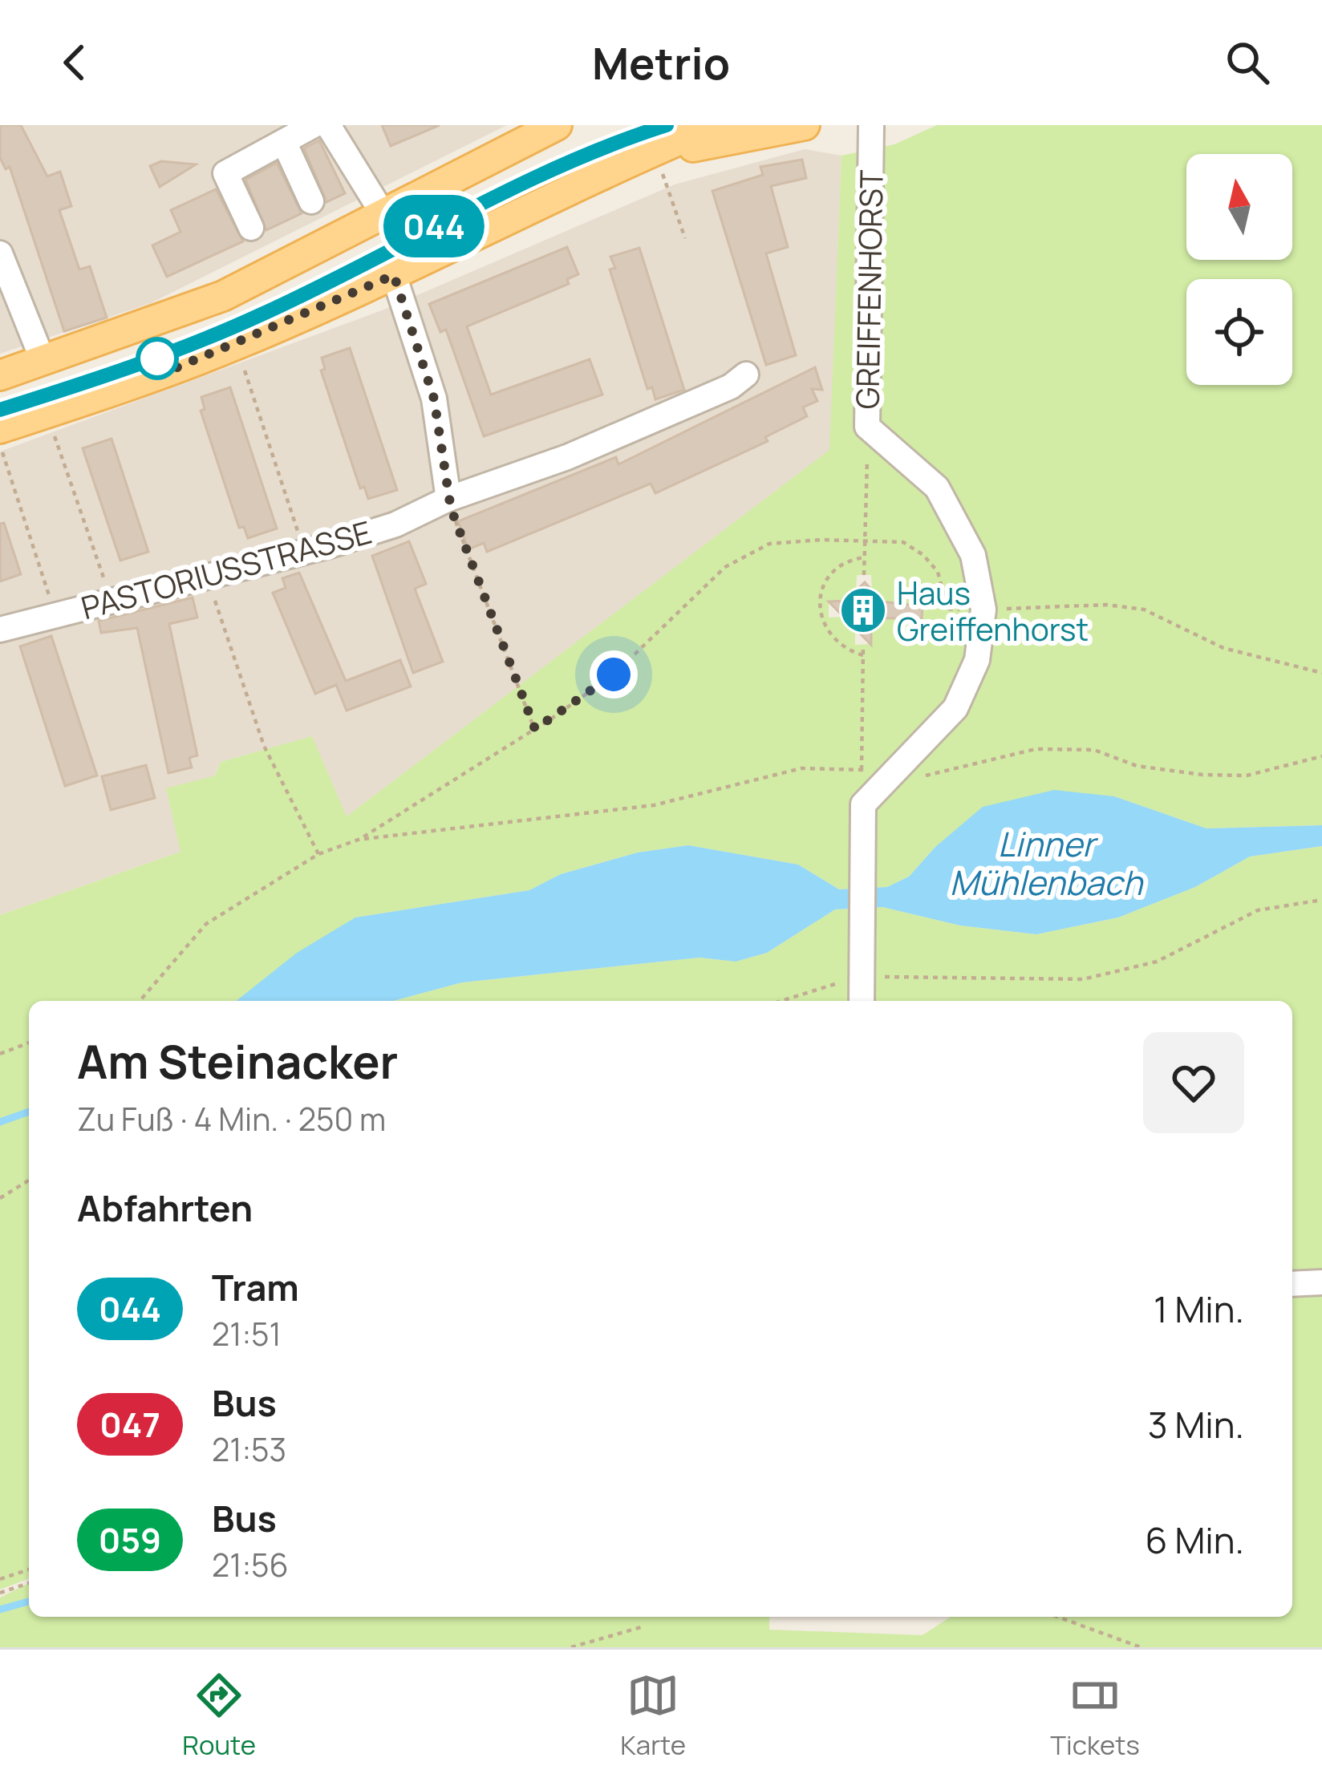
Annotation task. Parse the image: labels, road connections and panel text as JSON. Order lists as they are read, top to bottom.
{
  "streets": {
    "street": ["GREIFFENHORST", "PASTORIUSSTRASSE"]
  },
  "water": ["Linner Mühlenbach"],
  "places": {
    "building": ["Haus Greiffenhorst"]
  },
  "lines": ["tram line 044"],
  "north": "top",
  "page": {
    "header": "Metrio",
    "on_map": "044",
    "heading": [
      ["Am Steinacker", "Zu Fuß · 4 Min. · 250 m"],
      "Abfahrten"
    ],
    "list": [
      {
        "mark": "044",
        "name": "Tram",
        "note": "21:51",
        "value": "1 Min."
      },
      {
        "mark": "047",
        "name": "Bus",
        "note": "21:53",
        "value": "3 Min."
      },
      {
        "mark": "059",
        "name": "Bus",
        "note": "21:56",
        "value": "6 Min."
      }
    ],
    "tabs": ["Route", "Karte", "Tickets"]
  }
}
